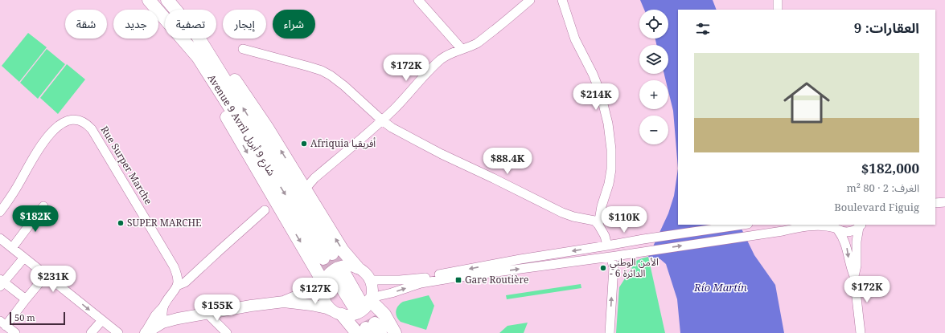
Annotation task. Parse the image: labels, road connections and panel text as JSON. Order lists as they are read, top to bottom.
{
  "streets": {
    "highway": ["Avenue 9 Avril شارع 9 أبريل"],
    "street": ["Rue Surper Marche"]
  },
  "water": ["Río Martín"],
  "places": {
    "other": ["Afriquia أفريقيا", "SUPER MARCHE", "الأمن الوطني - الدائرة 6"],
    "transit": ["Gare Routière"]
  },
  "scale_bar": "50 m",
  "page": {
    "map_buttons": ["+", "−"],
    "chip": [
      "شراء",
      "إيجار",
      "تصفية",
      "جديد",
      "شقة"
    ],
    "heading": "العقارات: 9",
    "list": [
      {
        "name": "$182,000",
        "note": "الغرف: 2 · 80 m² · Boulevard Figuig"
      }
    ],
    "price": [
      "$172K",
      "$214K",
      "$88.4K",
      "$182K",
      "$110K",
      "$231K",
      "$172K",
      "$127K",
      "$155K"
    ],
    "scale": "50 m"
  }
}
